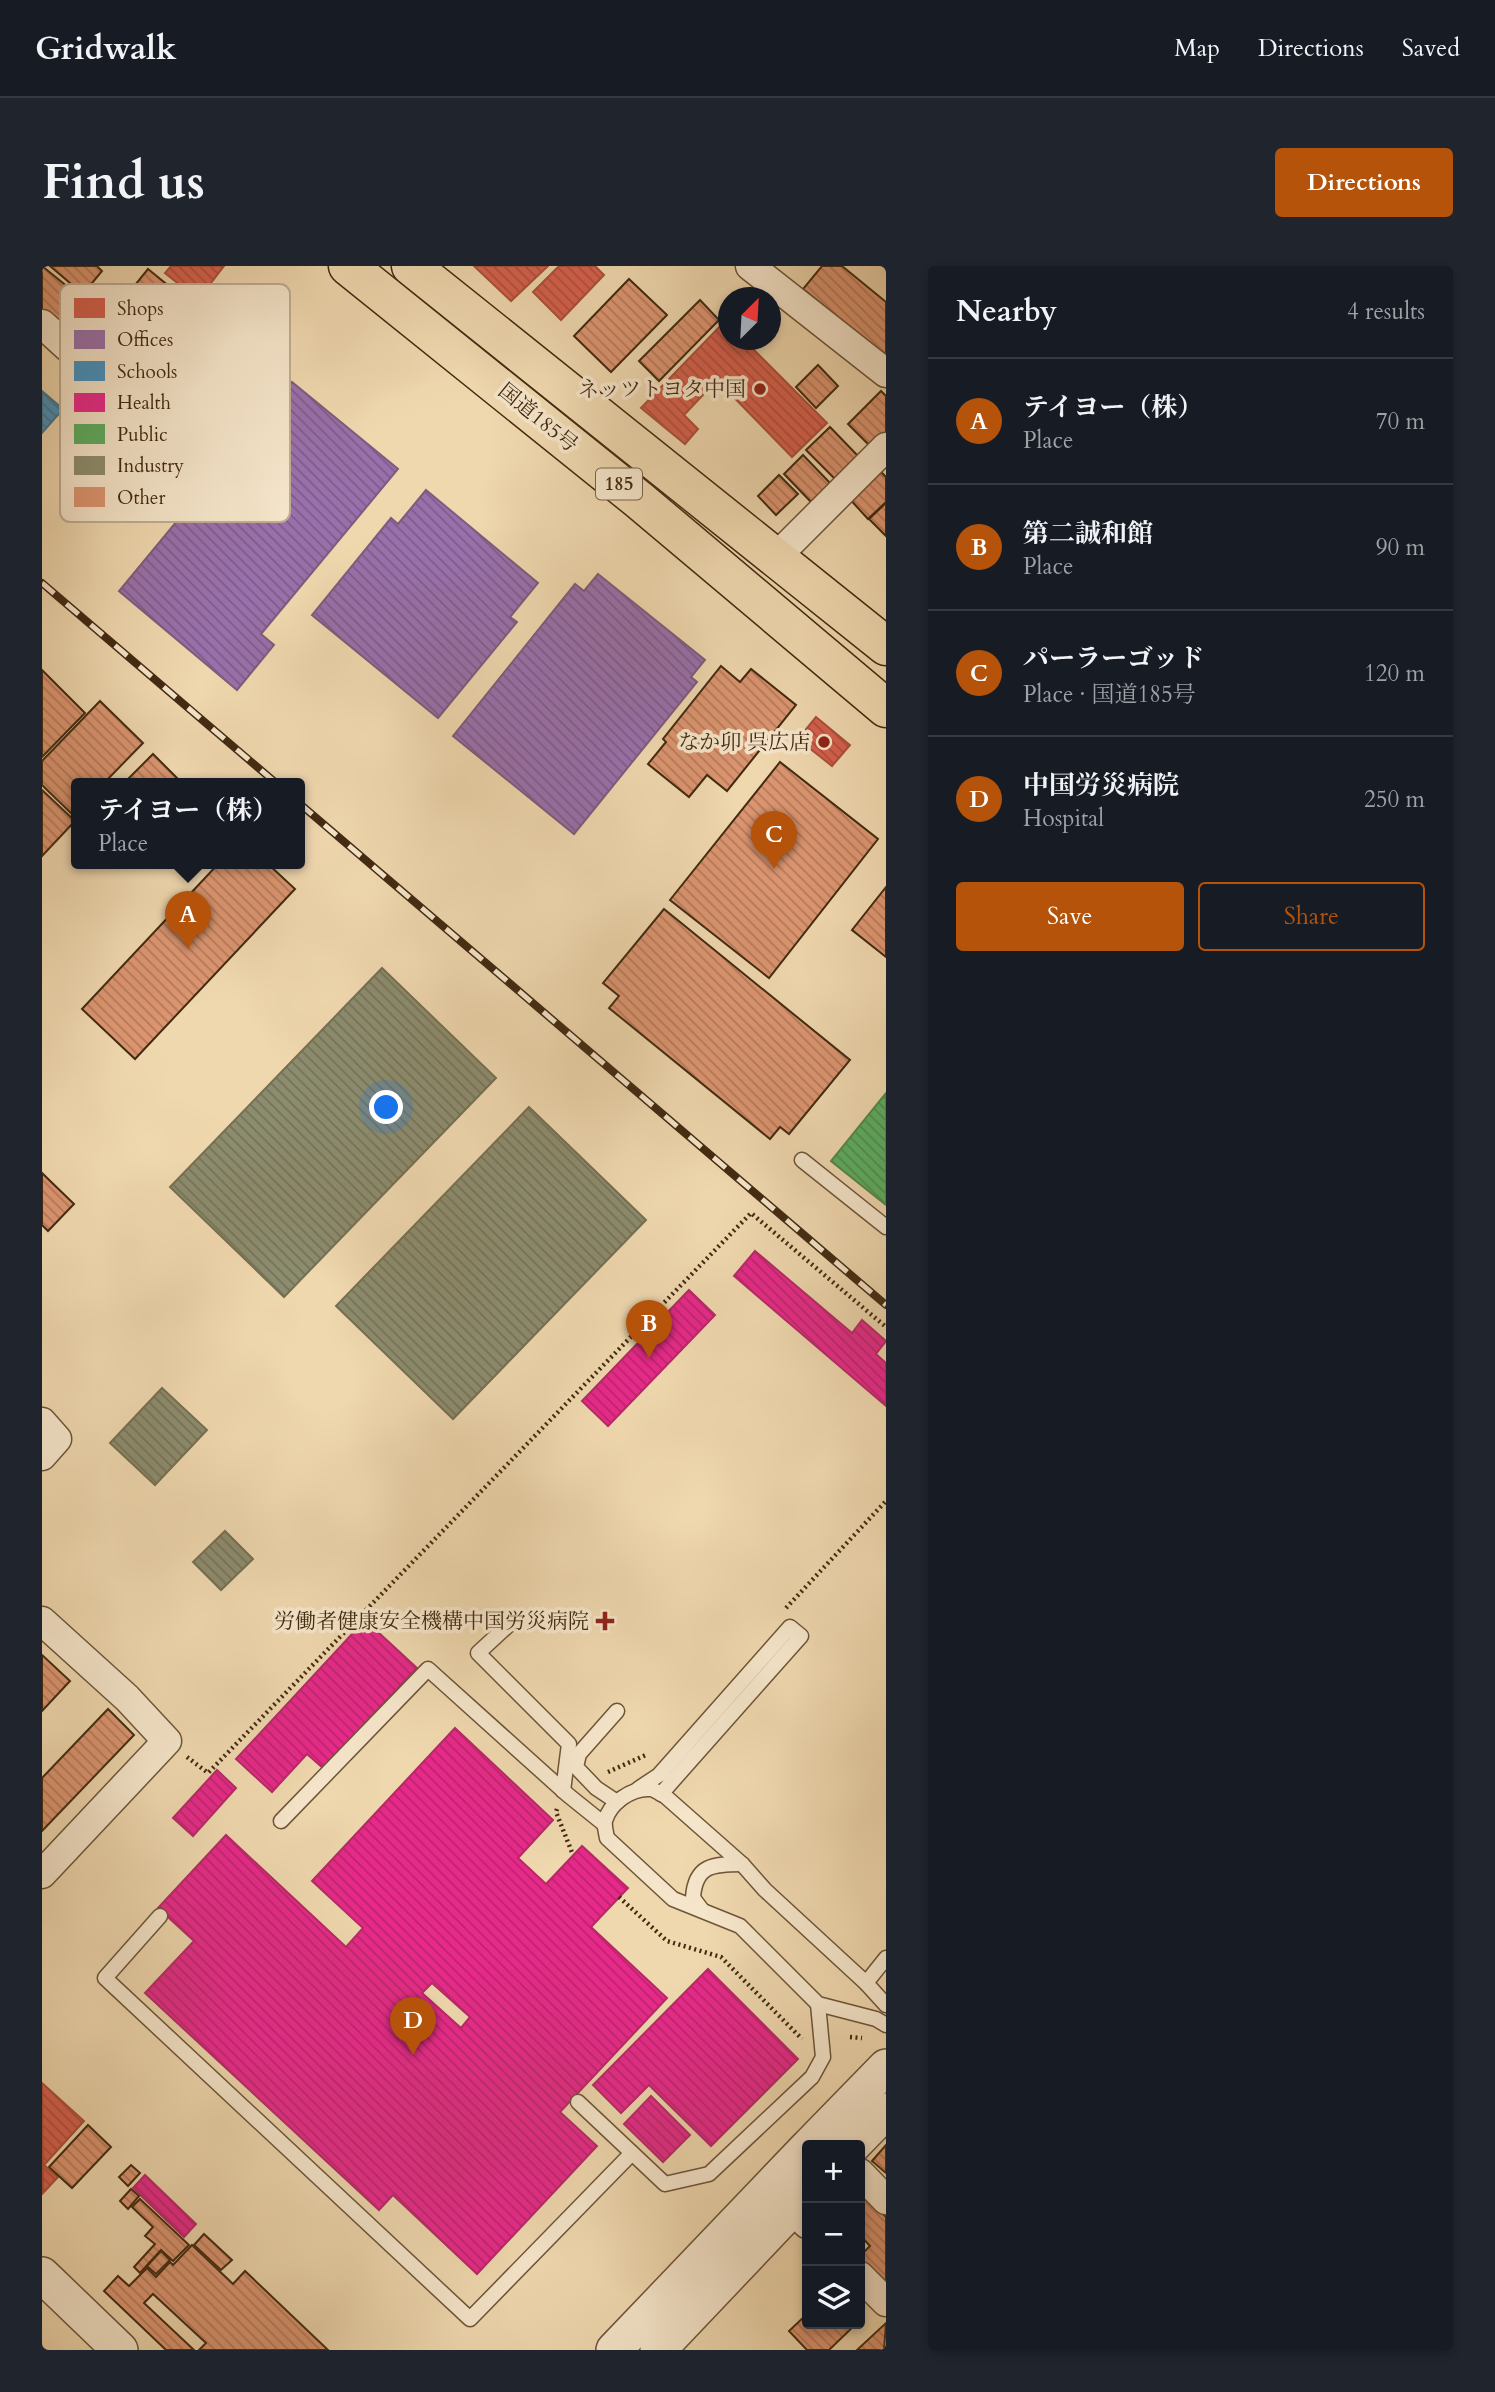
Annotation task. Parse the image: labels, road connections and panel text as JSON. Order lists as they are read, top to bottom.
{
  "streets": {
    "highway": ["国道185号", "185"]
  },
  "places": {
    "other": ["ネッツトヨタ中国", "なか卯 呉広店"],
    "health": ["労働者健康安全機構中国労災病院"]
  },
  "legend": [
    "Shops",
    "Offices",
    "Schools",
    "Health",
    "Public",
    "Industry",
    "Other"
  ],
  "north": "top right",
  "page": {
    "header": "Gridwalk",
    "nav": ["Map", "Directions", "Saved"],
    "buttons": [
      "Directions",
      ["Save", "Share"]
    ],
    "title": "Find us",
    "heading": ["Nearby", "4 results"],
    "list": [
      {
        "mark": "A",
        "name": "テイヨー（株）",
        "note": "Place",
        "value": "70 m"
      },
      {
        "mark": "B",
        "name": "第二誠和館",
        "note": "Place",
        "value": "90 m"
      },
      {
        "mark": "C",
        "name": "パーラーゴッド",
        "note": "Place · 国道185号",
        "value": "120 m"
      },
      {
        "mark": "D",
        "name": "中国労災病院",
        "note": "Hospital",
        "value": "250 m"
      }
    ],
    "popup": ["テイヨー（株）", "Place"],
    "pins": [
      "C",
      "A",
      "B",
      "D"
    ],
    "map_buttons": ["+", "−"]
  }
}
